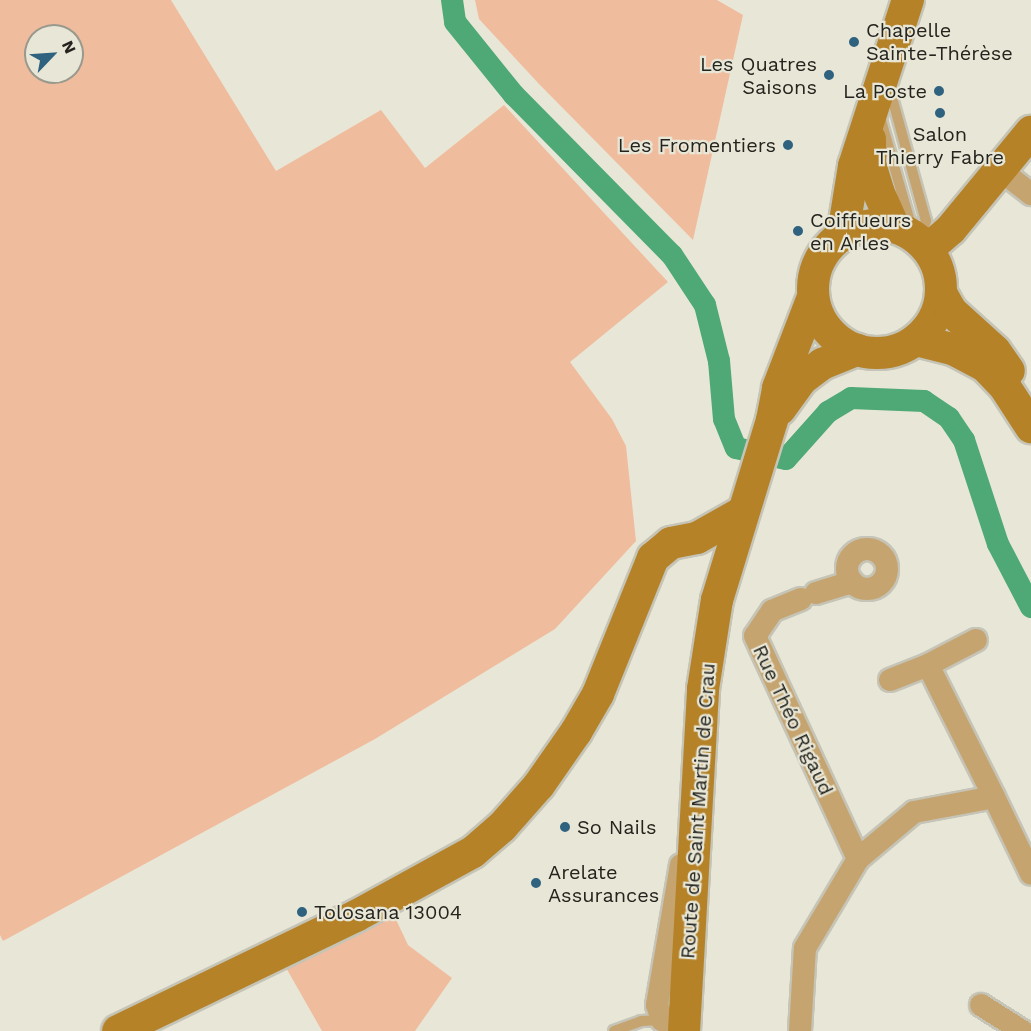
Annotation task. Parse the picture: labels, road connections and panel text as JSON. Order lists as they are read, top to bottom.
{
  "streets": {
    "main road": ["Route de Saint Martin de Crau"],
    "street": ["Rue Théo Rigaud"]
  },
  "places": [
    "Chapelle Sainte-Thérèse",
    "Les Quatres Saisons",
    "La Poste",
    "Salon Thierry Fabre",
    "Les Fromentiers",
    "Coiffueurs en Arles",
    "So Nails",
    "Arelate Assurances",
    "Tolosana 13004"
  ],
  "north": "top right"
}
